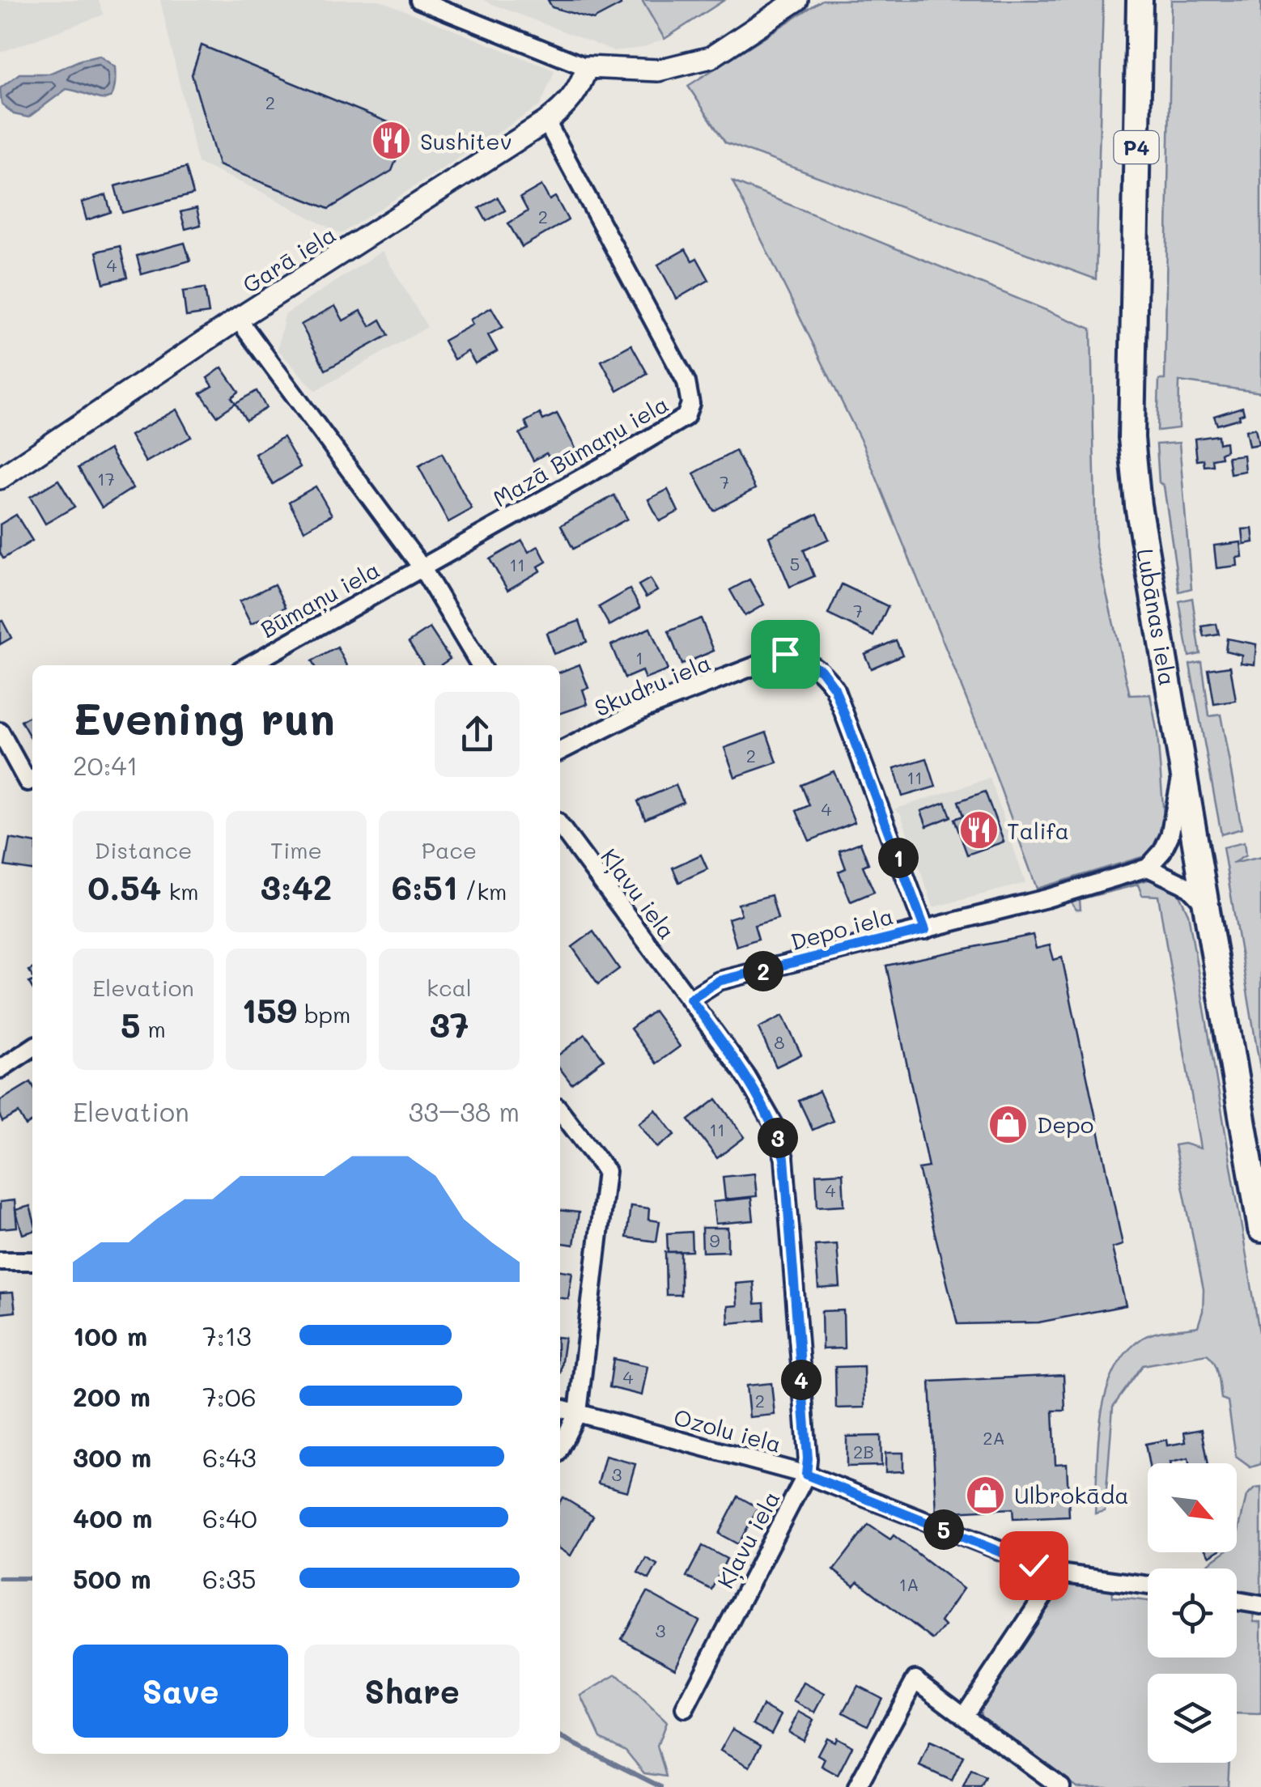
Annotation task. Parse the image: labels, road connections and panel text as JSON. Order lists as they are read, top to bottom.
{
  "streets": {
    "main road": ["P4", "Lubānas iela"],
    "street": [
      "Garā iela",
      "Mazā Būmaņu iela",
      "Būmaņu iela",
      "Skudru iela",
      "Kļavu iela",
      "Depo iela",
      "Ozolu iela"
    ]
  },
  "crossings": [
    ["Garā iela", "Mazā Būmaņu iela"],
    ["Mazā Būmaņu iela", "Būmaņu iela"],
    ["Skudru iela", "Depo iela"],
    ["Kļavu iela", "Depo iela"],
    ["Kļavu iela", "Ozolu iela"]
  ],
  "places": {
    "restaurant": ["Sushitev", "Talifa"],
    "shop": ["Depo", "Ulbrokāda"]
  },
  "house_numbers": [
    "2",
    "2",
    "4",
    "17",
    "7",
    "5",
    "11",
    "7",
    "1",
    "2",
    "11",
    "4",
    "8",
    "11",
    "4",
    "9",
    "4",
    "2",
    "2A",
    "2B",
    "3",
    "1A",
    "3"
  ],
  "north": "bottom right",
  "page": {
    "heading": ["Evening run", "20:41"],
    "stats": [
      ["Distance", "0.54 km"],
      ["Time", "3:42"],
      ["Pace", "6:51 /km"],
      ["Elevation", "5 m"],
      ["159 bpm"],
      ["kcal", "37"]
    ],
    "pins": [
      "1",
      "2",
      "3",
      "4",
      "5"
    ],
    "chart": ["Elevation", "33–38 m"],
    "list": [
      {
        "name": "100 m",
        "note": "7:13"
      },
      {
        "name": "200 m",
        "note": "7:06"
      },
      {
        "name": "300 m",
        "note": "6:43"
      },
      {
        "name": "400 m",
        "note": "6:40"
      },
      {
        "name": "500 m",
        "note": "6:35"
      }
    ],
    "buttons": ["Save", "Share"]
  }
}
